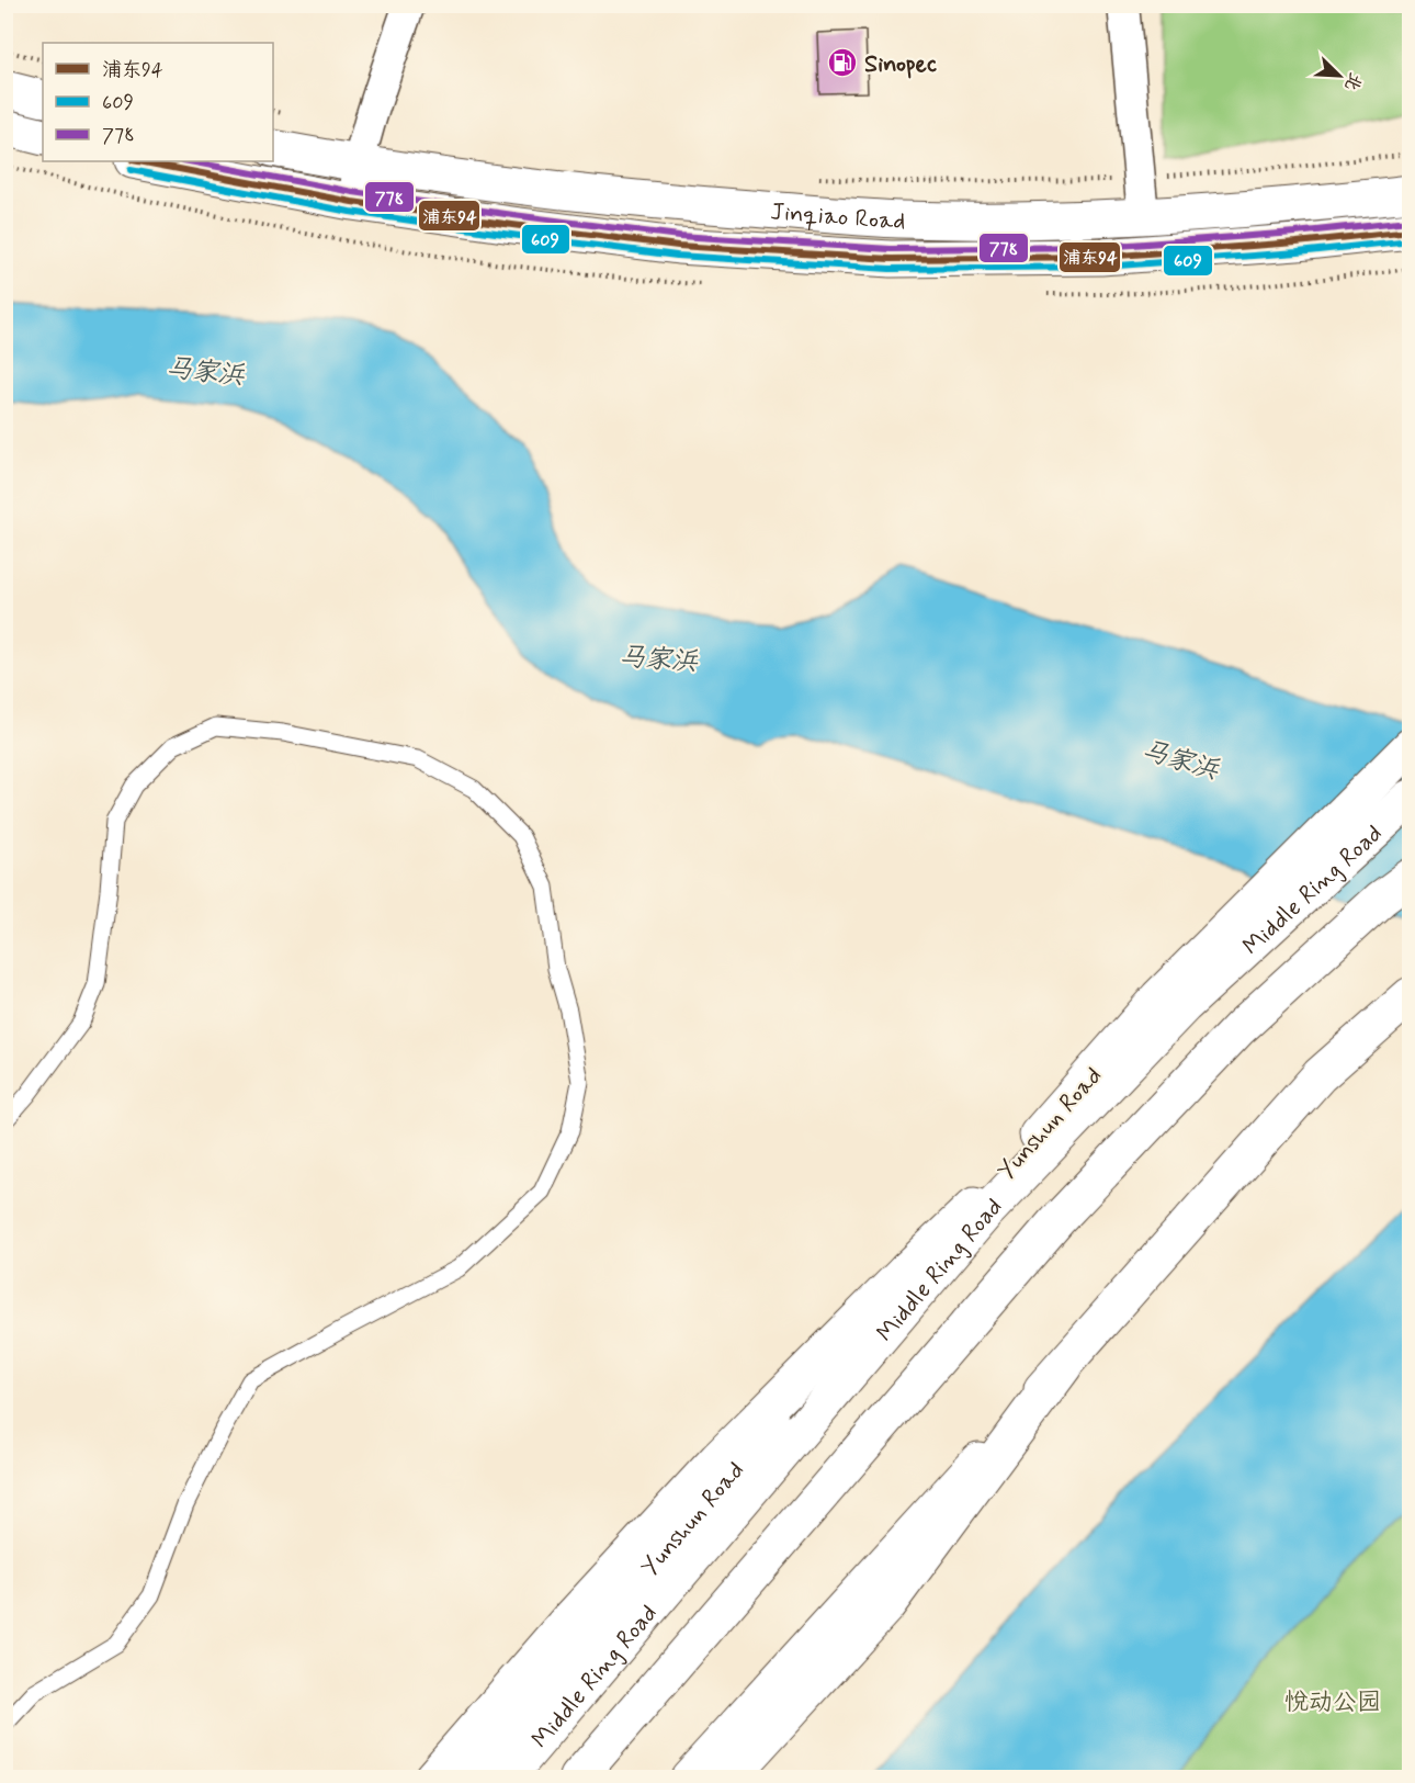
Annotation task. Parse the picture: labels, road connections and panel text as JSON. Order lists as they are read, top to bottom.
{
  "streets": {
    "main road": ["Jinqiao Road", "Middle Ring Road", "Yunshun Road"]
  },
  "water": ["马家浜"],
  "parks": ["悦动公园"],
  "places": {
    "fuel station": ["Sinopec"]
  },
  "lines": ["transit line 浦东94", "transit line 778", "transit line 609"],
  "legend": ["浦东94", "609", "778"],
  "north": "bottom right"
}
